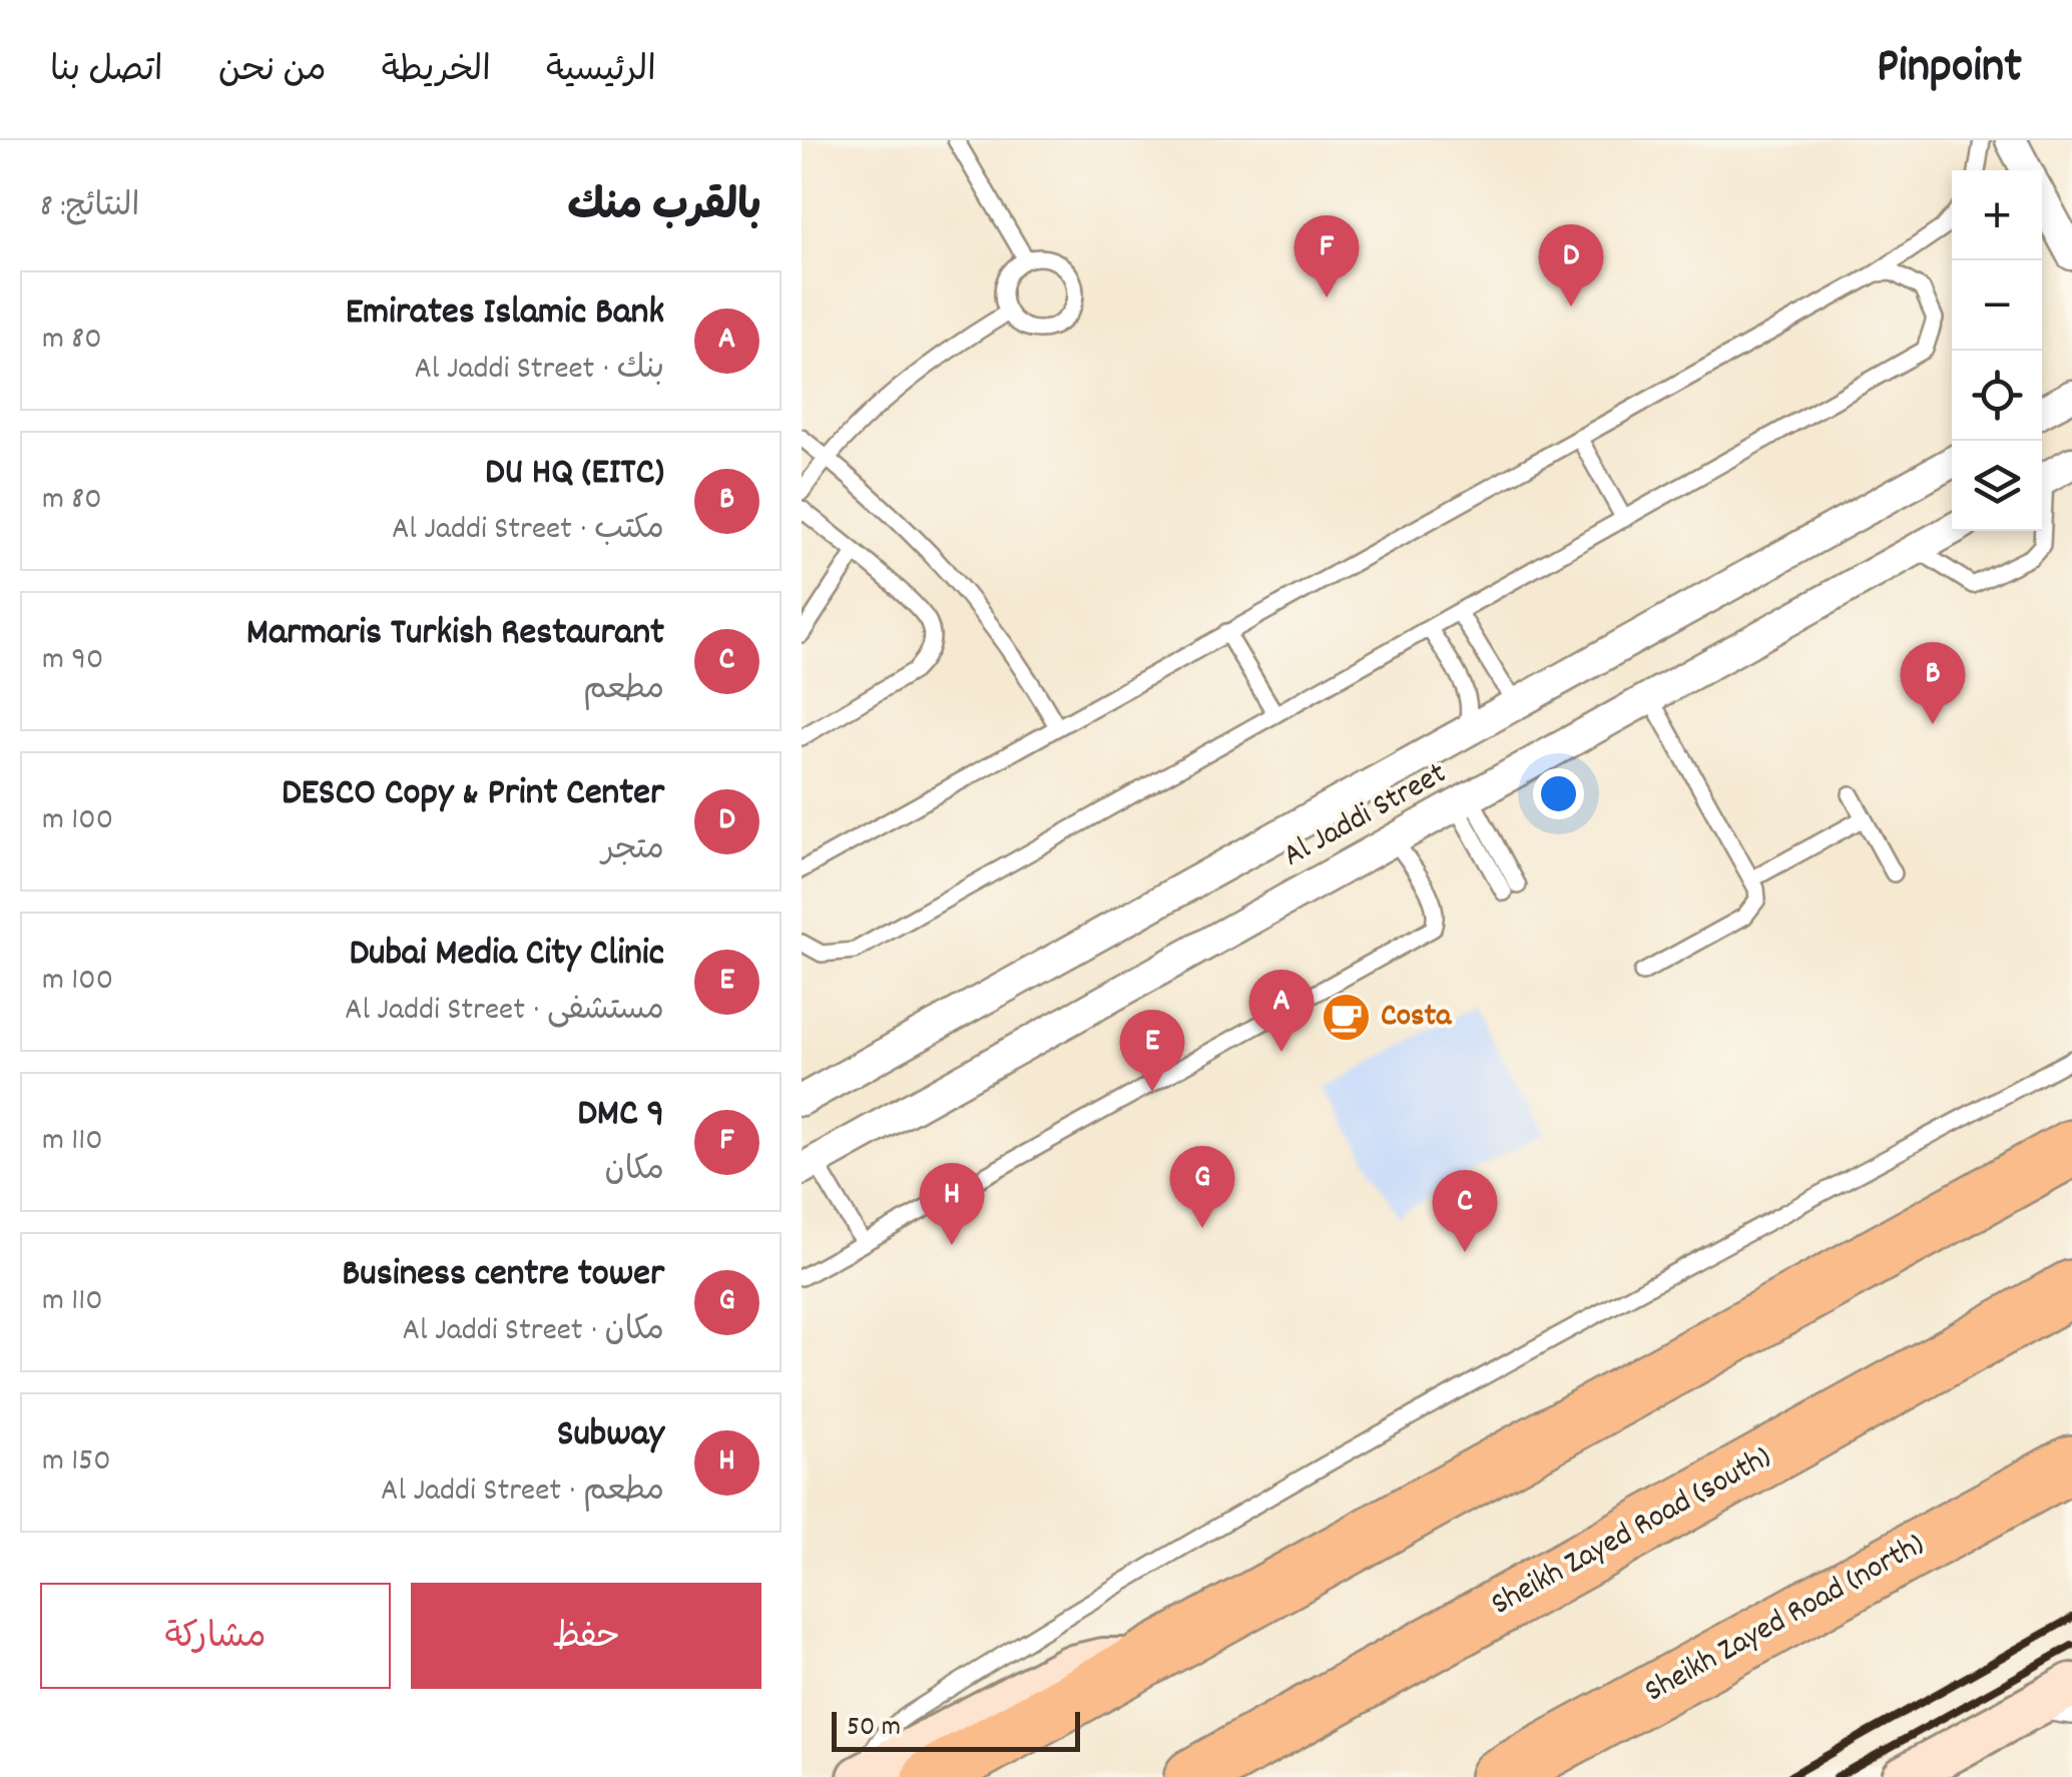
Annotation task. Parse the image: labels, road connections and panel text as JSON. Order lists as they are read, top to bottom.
{
  "streets": {
    "highway": ["Sheikh Zayed Road (south)", "Sheikh Zayed Road (north)"],
    "street": ["Al Jaddi Street"]
  },
  "places": {
    "cafe": ["Costa"]
  },
  "scale_bar": "50 m",
  "page": {
    "header": "Pinpoint",
    "nav": [
      "الرئيسية",
      "الخريطة",
      "من نحن",
      "اتصل بنا"
    ],
    "heading": ["بالقرب منك", "النتائج: 8"],
    "map_buttons": ["+", "−"],
    "pins": [
      "F",
      "D",
      "B",
      "A",
      "E",
      "G",
      "H",
      "C"
    ],
    "list": [
      {
        "mark": "A",
        "name": "Emirates Islamic Bank",
        "note": "بنك · Al Jaddi Street",
        "value": "80 m"
      },
      {
        "mark": "B",
        "name": "DU HQ (EITC)",
        "note": "مكتب · Al Jaddi Street",
        "value": "80 m"
      },
      {
        "mark": "C",
        "name": "Marmaris Turkish Restaurant",
        "note": "مطعم",
        "value": "90 m"
      },
      {
        "mark": "D",
        "name": "DESCO Copy & Print Center",
        "note": "متجر",
        "value": "100 m"
      },
      {
        "mark": "E",
        "name": "Dubai Media City Clinic",
        "note": "مستشفى · Al Jaddi Street",
        "value": "100 m"
      },
      {
        "mark": "F",
        "name": "DMC 9",
        "note": "مكان",
        "value": "110 m"
      },
      {
        "mark": "G",
        "name": "Business centre tower",
        "note": "مكان · Al Jaddi Street",
        "value": "110 m"
      },
      {
        "mark": "H",
        "name": "Subway",
        "note": "مطعم · Al Jaddi Street",
        "value": "150 m"
      }
    ],
    "buttons": ["حفظ", "مشاركة"],
    "scale": "50 m"
  }
}
